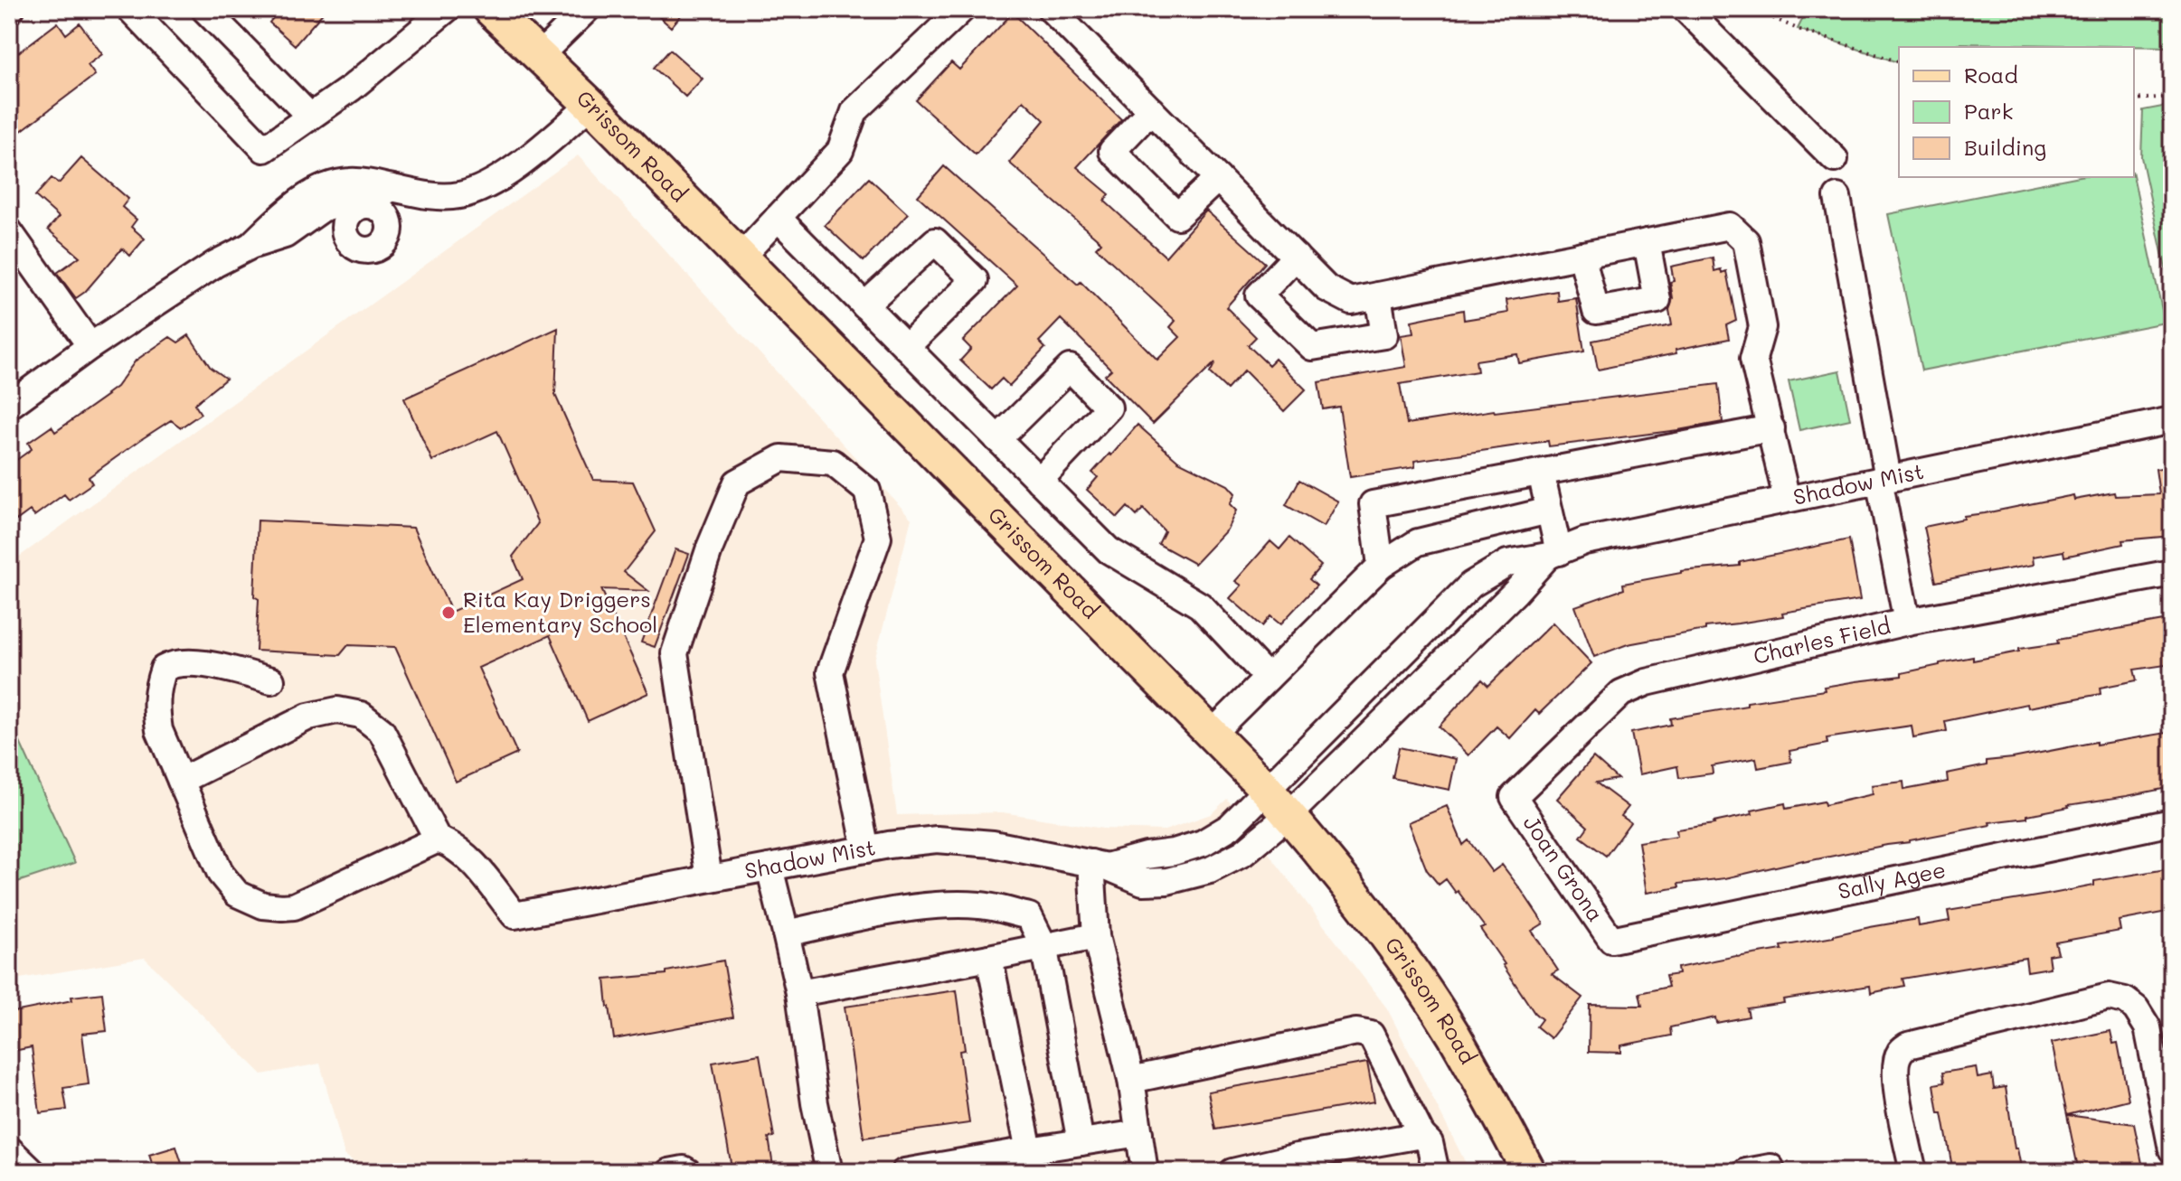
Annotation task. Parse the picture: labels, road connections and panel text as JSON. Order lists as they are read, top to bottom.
{
  "streets": {
    "main road": ["Grissom Road"],
    "street": [
      "Shadow Mist",
      "Charles Field",
      "Joan Grona",
      "Sally Agee"
    ]
  },
  "crossings": [
    ["Grissom Road", "Shadow Mist"],
    ["Charles Field", "Joan Grona"],
    ["Joan Grona", "Sally Agee"]
  ],
  "places": ["Rita Kay Driggers Elementary School"],
  "legend": ["Road", "Park", "Building"]
}
